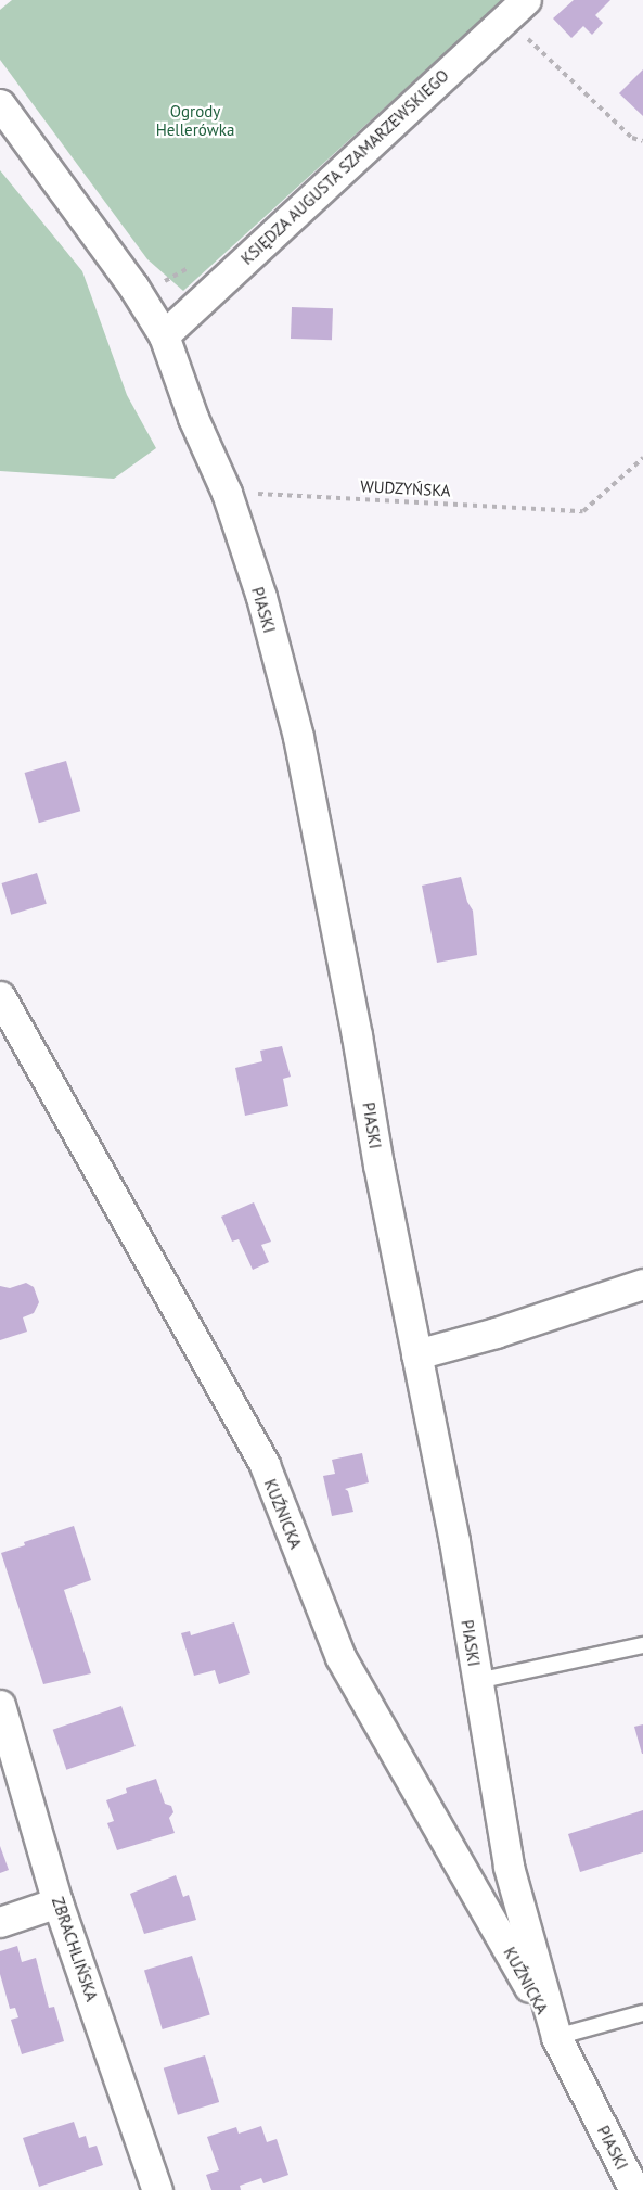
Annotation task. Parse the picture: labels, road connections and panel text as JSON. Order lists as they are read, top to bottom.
{
  "streets": {
    "street": [
      "KSIĘDZA AUGUSTA SZAMARZEWSKIEGO",
      "PIASKI",
      "KUŹNICKA",
      "ZBRACHLIŃSKA"
    ],
    "path": ["WUDZYŃSKA"]
  },
  "crossings": [
    ["KSIĘDZA AUGUSTA SZAMARZEWSKIEGO", "PIASKI"],
    ["WUDZYŃSKA", "PIASKI"],
    ["PIASKI", "KUŹNICKA"]
  ],
  "parks": ["Ogrody Hellerówka"]
}
